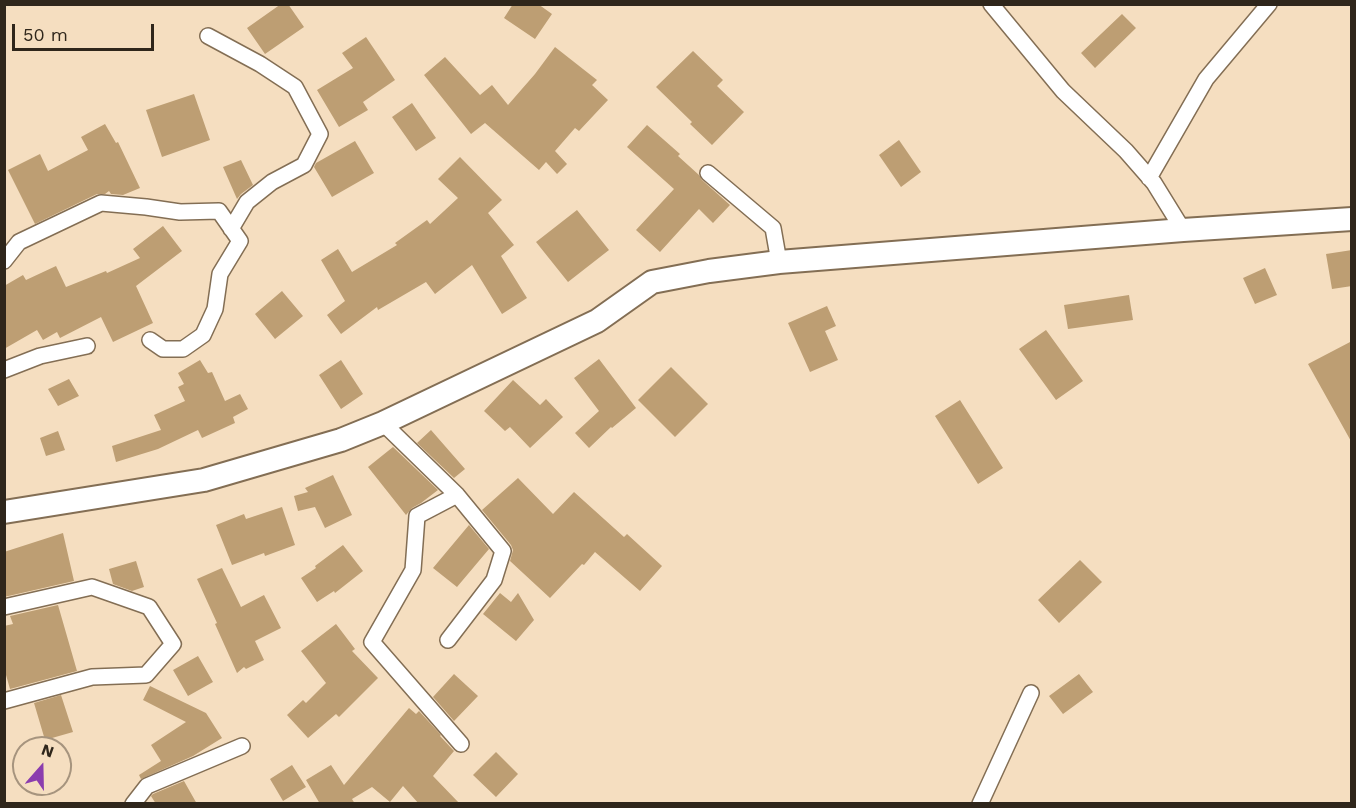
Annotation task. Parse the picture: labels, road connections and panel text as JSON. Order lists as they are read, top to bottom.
{
  "scale_bar": "50 m",
  "north": "top"
}
